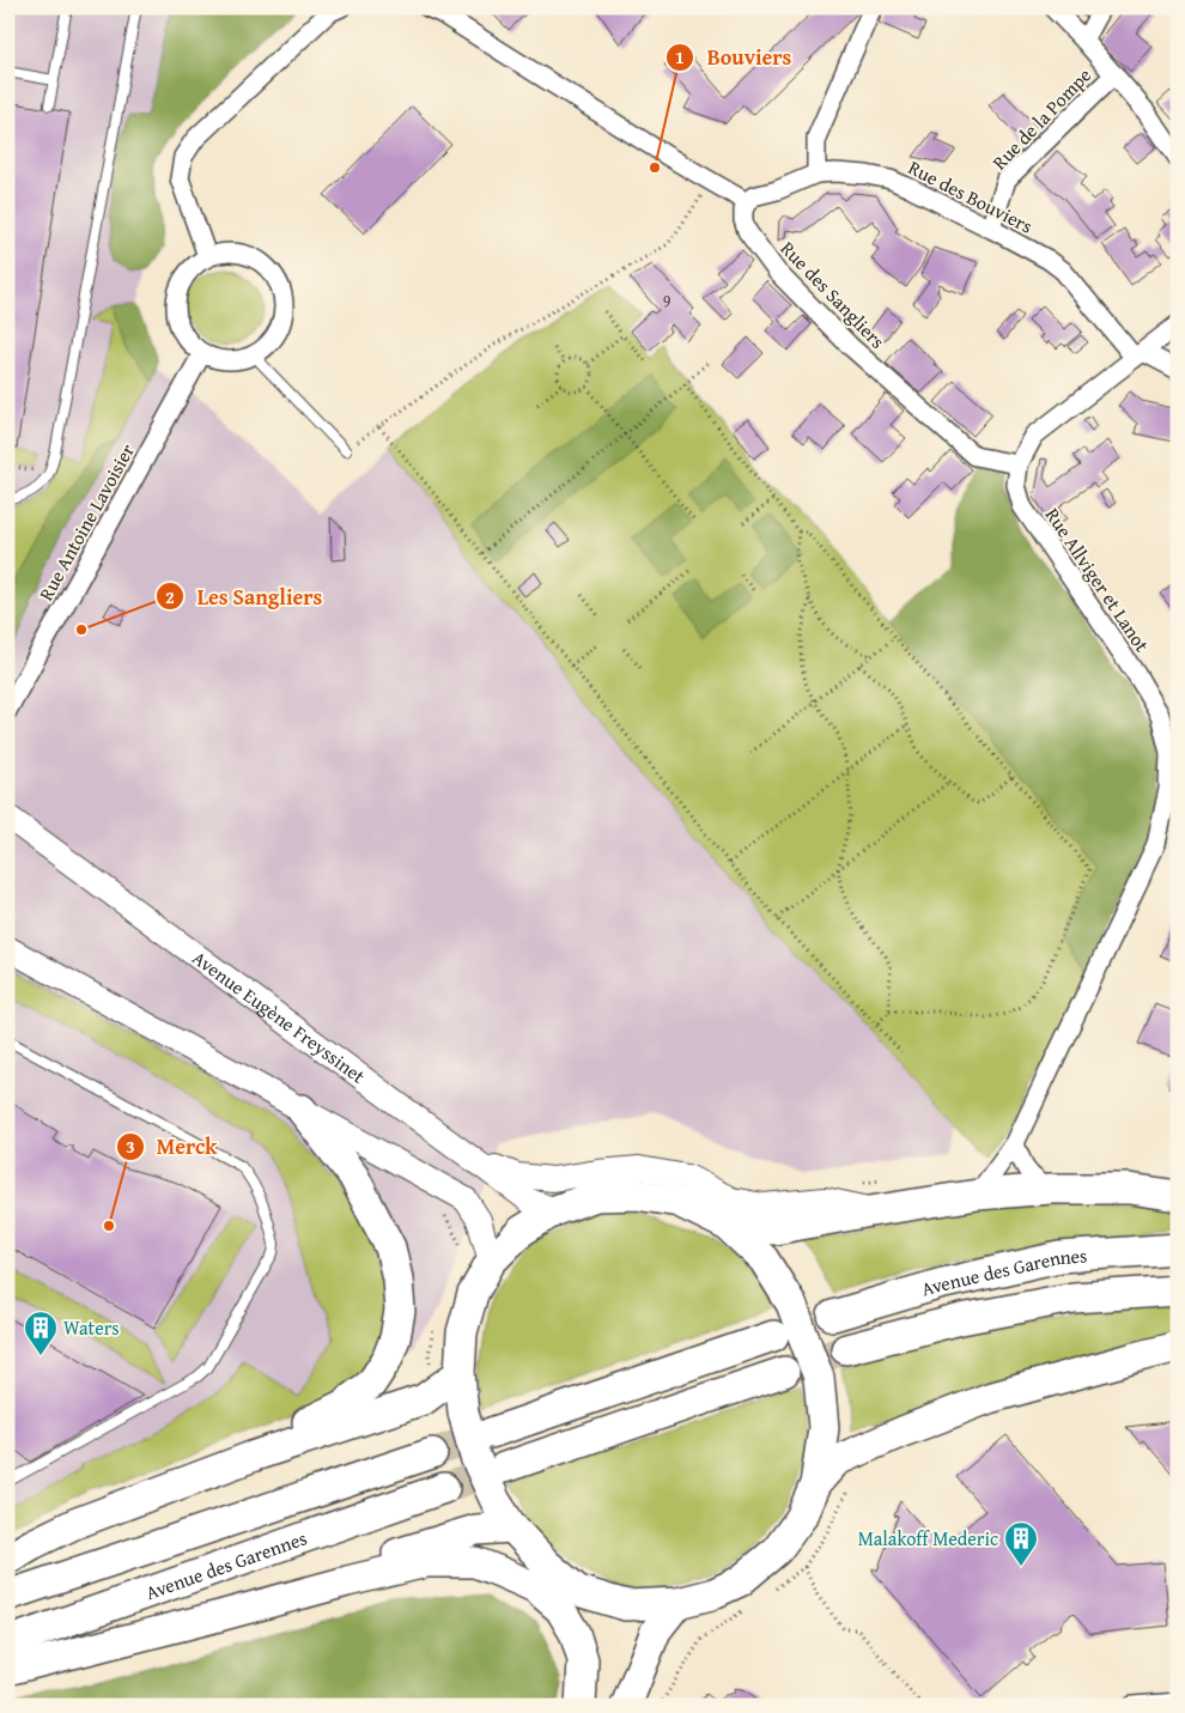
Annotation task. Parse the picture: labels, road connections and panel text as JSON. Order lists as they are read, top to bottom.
{
  "streets": {
    "main road": ["Avenue des Garennes"],
    "street": [
      "Rue de la Pompe",
      "Rue des Bouviers",
      "Rue des Sangliers",
      "Rue Antoine Lavoisier",
      "Rue Allviger et Lanot",
      "Avenue Eugène Freyssinet"
    ]
  },
  "crossings": [
    ["Rue de la Pompe", "Rue des Bouviers"],
    ["Rue des Bouviers", "Rue des Sangliers"],
    ["Rue des Bouviers", "Rue Allviger et Lanot"],
    ["Rue des Sangliers", "Rue Allviger et Lanot"]
  ],
  "places": {
    "other": ["Bouviers", "Les Sangliers", "Merck"],
    "building": ["Waters", "Malakoff Mederic"]
  },
  "house_numbers": ["9"]
}
